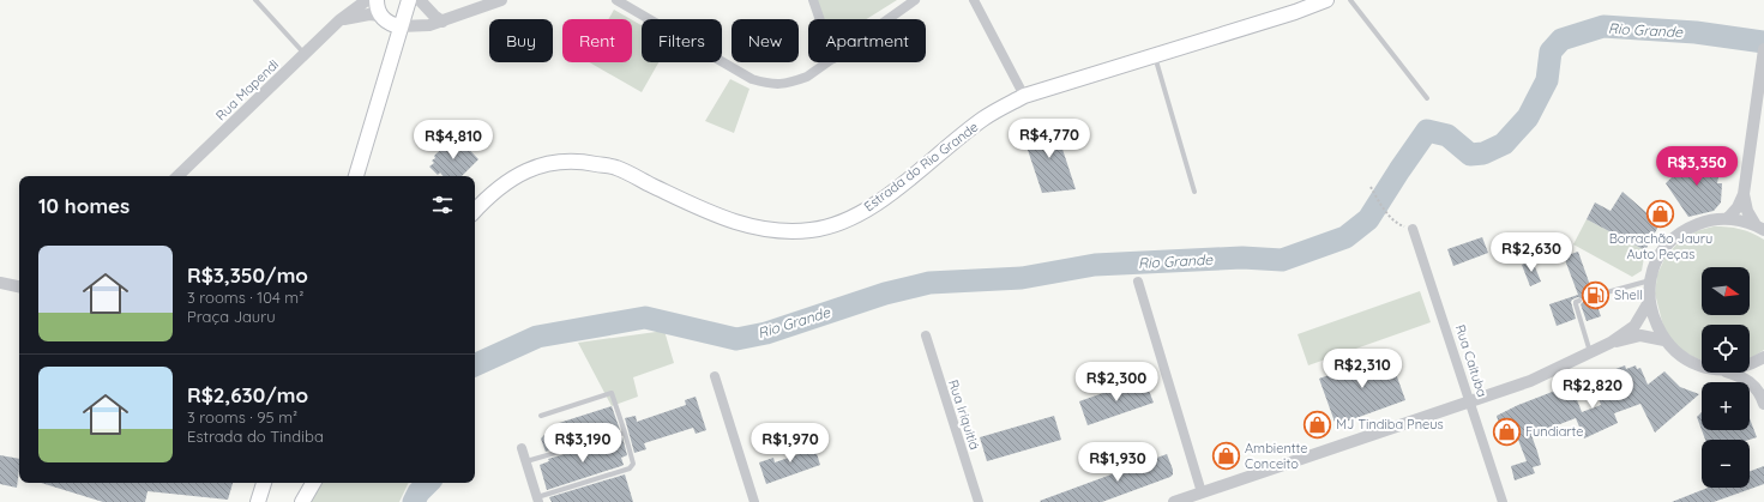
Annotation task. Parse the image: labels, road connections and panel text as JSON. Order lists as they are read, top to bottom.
{
  "streets": {
    "main road": ["Estrada do Rio Grande"],
    "street": ["Rua Mapendi", "Rua Caituba", "Rua Iriquitiá"]
  },
  "water": ["Rio Grande"],
  "places": {
    "shop": [
      "Borrachão Jauru Auto Peças",
      "MJ Tindiba Pneus",
      "Fundiarte",
      "Ambientte Conceito"
    ],
    "fuel station": ["Shell"]
  },
  "north": "right",
  "page": {
    "chip": [
      "Buy",
      "Rent",
      "Filters",
      "New",
      "Apartment"
    ],
    "price": [
      "R$4,770",
      "R$4,810",
      "R$3,350",
      "R$2,630",
      "R$2,310",
      "R$2,300",
      "R$2,820",
      "R$3,190",
      "R$1,970",
      "R$1,930"
    ],
    "heading": "10 homes",
    "list": [
      {
        "name": "R$3,350/mo",
        "note": "3 rooms · 104 m² · Praça Jauru"
      },
      {
        "name": "R$2,630/mo",
        "note": "3 rooms · 95 m² · Estrada do Tindiba"
      }
    ],
    "map_buttons": ["+", "−"]
  }
}
